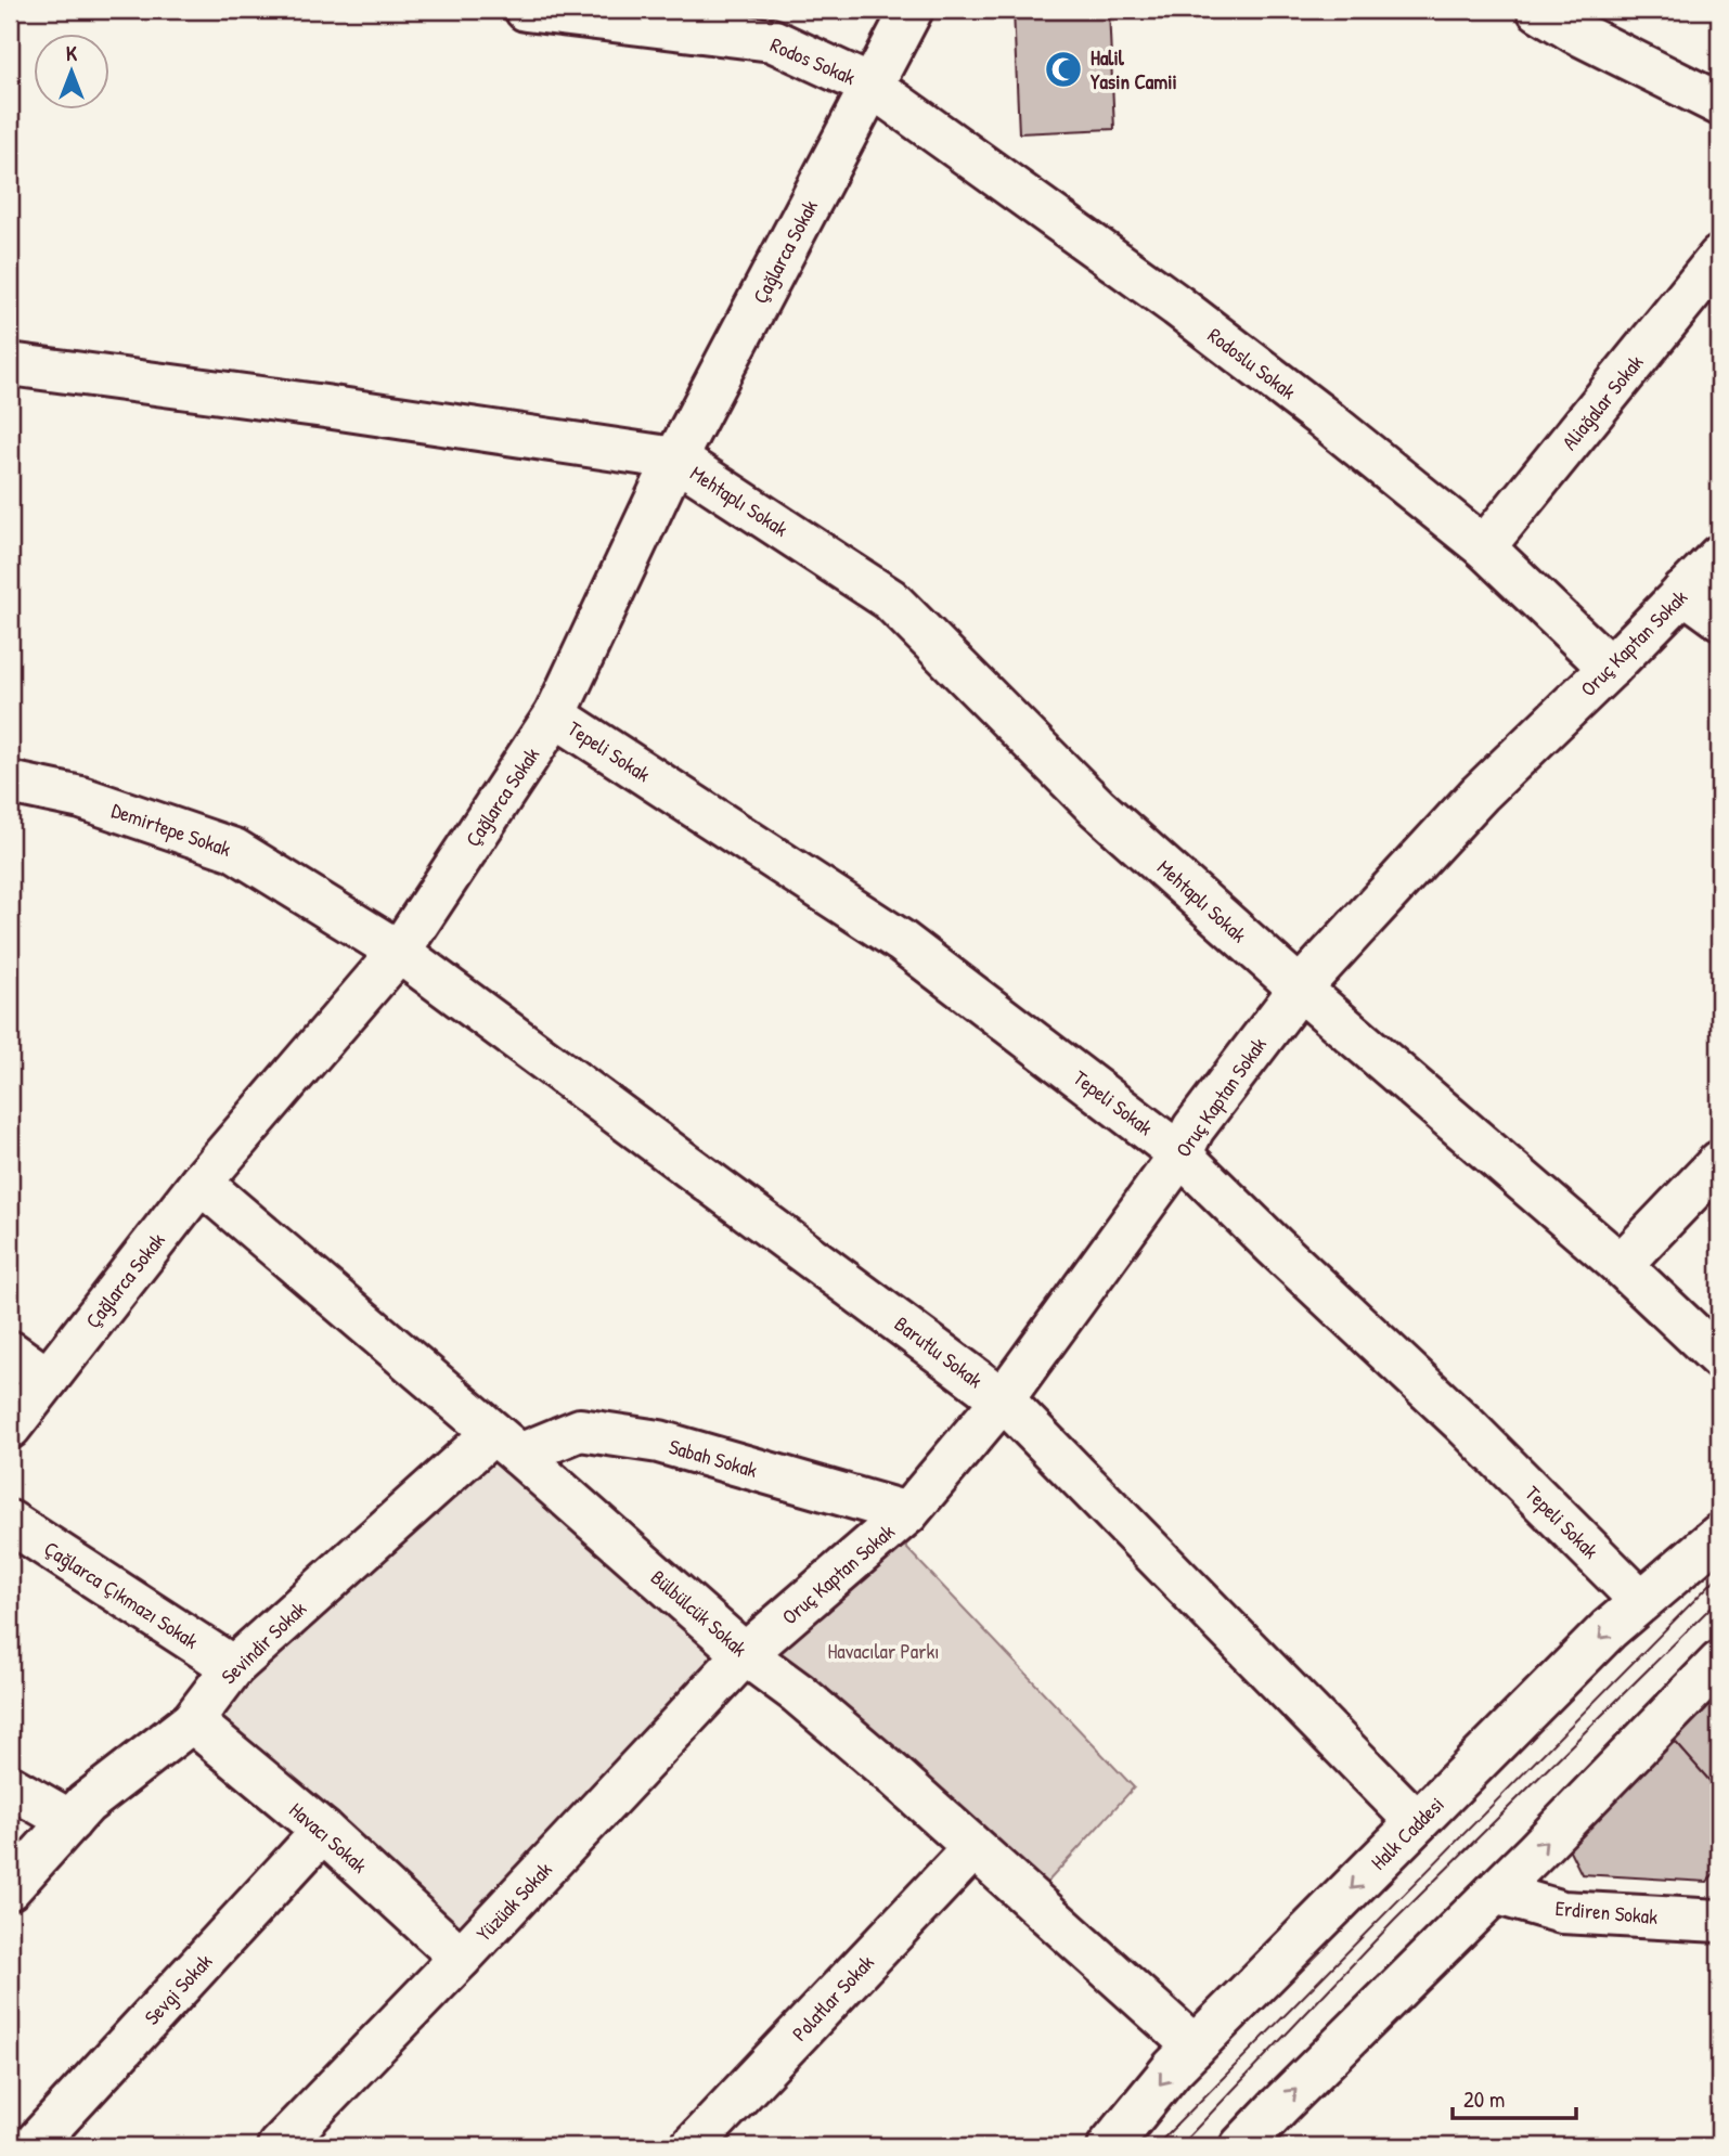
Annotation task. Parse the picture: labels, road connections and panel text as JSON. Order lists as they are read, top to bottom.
{
  "streets": {
    "street": [
      "Rodos Sokak",
      "Çağlarca Sokak",
      "Rodoslu Sokak",
      "Aliağalar Sokak",
      "Mehtaplı Sokak",
      "Oruç Kaptan Sokak",
      "Tepeli Sokak",
      "Demirtepe Sokak",
      "Barutlu Sokak",
      "Sabah Sokak",
      "Çağlarca Çıkmazı Sokak",
      "Bülbülcük Sokak",
      "Sevindir Sokak",
      "Halk Caddesi",
      "Havacı Sokak",
      "Yüzüak Sokak",
      "Erdiren Sokak",
      "Sevgi Sokak",
      "Polatlar Sokak"
    ]
  },
  "crossings": [
    ["Rodos Sokak", "Çağlarca Sokak"],
    ["Rodos Sokak", "Rodoslu Sokak"],
    ["Çağlarca Sokak", "Rodoslu Sokak"],
    ["Çağlarca Sokak", "Mehtaplı Sokak"],
    ["Çağlarca Sokak", "Tepeli Sokak"],
    ["Çağlarca Sokak", "Demirtepe Sokak"],
    ["Çağlarca Sokak", "Barutlu Sokak"],
    ["Çağlarca Sokak", "Bülbülcük Sokak"],
    ["Rodoslu Sokak", "Aliağalar Sokak"],
    ["Rodoslu Sokak", "Oruç Kaptan Sokak"],
    ["Mehtaplı Sokak", "Oruç Kaptan Sokak"],
    ["Oruç Kaptan Sokak", "Tepeli Sokak"],
    ["Oruç Kaptan Sokak", "Barutlu Sokak"],
    ["Oruç Kaptan Sokak", "Sabah Sokak"],
    ["Oruç Kaptan Sokak", "Bülbülcük Sokak"],
    ["Oruç Kaptan Sokak", "Yüzüak Sokak"],
    ["Tepeli Sokak", "Halk Caddesi"],
    ["Demirtepe Sokak", "Barutlu Sokak"],
    ["Barutlu Sokak", "Halk Caddesi"],
    ["Sabah Sokak", "Bülbülcük Sokak"],
    ["Sabah Sokak", "Sevindir Sokak"],
    ["Çağlarca Çıkmazı Sokak", "Sevindir Sokak"],
    ["Bülbülcük Sokak", "Sevindir Sokak"],
    ["Bülbülcük Sokak", "Halk Caddesi"],
    ["Bülbülcük Sokak", "Yüzüak Sokak"],
    ["Bülbülcük Sokak", "Polatlar Sokak"],
    ["Sevindir Sokak", "Havacı Sokak"],
    ["Havacı Sokak", "Yüzüak Sokak"],
    ["Havacı Sokak", "Sevgi Sokak"]
  ],
  "parks": ["Havacılar Parkı"],
  "places": {
    "mosque": ["Halil Yasin Camii"]
  },
  "scale_bar": "20 m",
  "north": "top"
}
